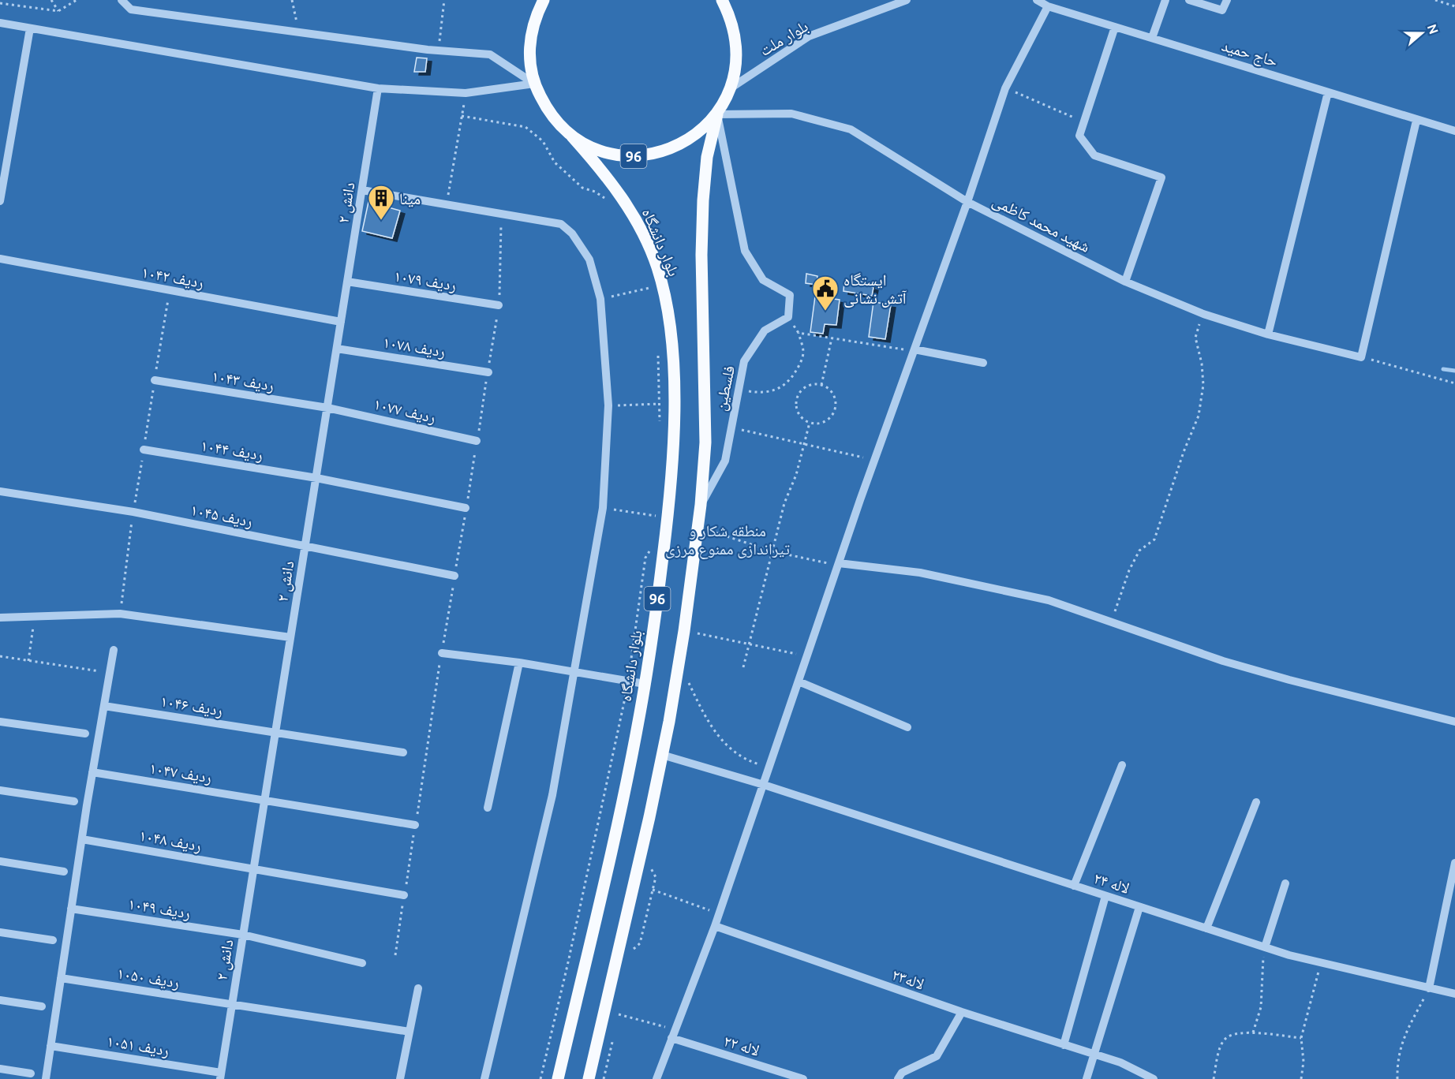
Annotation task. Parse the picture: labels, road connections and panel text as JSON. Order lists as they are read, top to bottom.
{
  "streets": {
    "main road": ["96", "بلوار دانشگاه"],
    "street": [
      "بلوار ملت",
      "حاج حمید",
      "دانش ۲",
      "شهید محمد کاظمی",
      "ردیف ۱۰۴۲",
      "ردیف ۱۰۷۹",
      "ردیف ۱۰۷۸",
      "ردیف ۱۰۴۳",
      "فلسطین",
      "ردیف ۱۰۷۷",
      "ردیف ۱۰۴۴",
      "ردیف ۱۰۴۵",
      "ردیف ۱۰۴۶",
      "ردیف ۱۰۴۷",
      "ردیف ۱۰۴۸",
      "لاله ۲۴",
      "ردیف ۱۰۴۹",
      "ردیف ۱۰۵۰",
      "لاله۲۳",
      "ردیف ۱۰۵۱",
      "لاله ۲۲"
    ]
  },
  "crossings": [
    ["بلوار ملت", "96"],
    ["96", "شهید محمد کاظمی"],
    ["96", "بلوار دانشگاه"],
    ["دانش ۲", "ردیف ۱۰۴۲"],
    ["دانش ۲", "ردیف ۱۰۷۹"],
    ["دانش ۲", "ردیف ۱۰۷۸"],
    ["دانش ۲", "ردیف ۱۰۴۳"],
    ["دانش ۲", "ردیف ۱۰۷۷"],
    ["دانش ۲", "ردیف ۱۰۴۴"],
    ["دانش ۲", "ردیف ۱۰۴۵"],
    ["دانش ۲", "ردیف ۱۰۴۶"],
    ["دانش ۲", "ردیف ۱۰۴۷"],
    ["دانش ۲", "ردیف ۱۰۴۸"],
    ["دانش ۲", "ردیف ۱۰۴۹"],
    ["دانش ۲", "ردیف ۱۰۵۰"],
    ["دانش ۲", "ردیف ۱۰۵۱"],
    ["شهید محمد کاظمی", "بلوار دانشگاه"],
    ["بلوار دانشگاه", "فلسطین"],
    ["بلوار دانشگاه", "لاله ۲۴"],
    ["ردیف ۱۰۴۳", "ردیف ۱۰۷۷"]
  ],
  "parks": ["منطقه شکار و تیراندازی ممنوع مرزی"],
  "places": {
    "building": ["مینا"],
    "public building": ["ایستگاه آتش نشانی"]
  },
  "north": "right"
}
